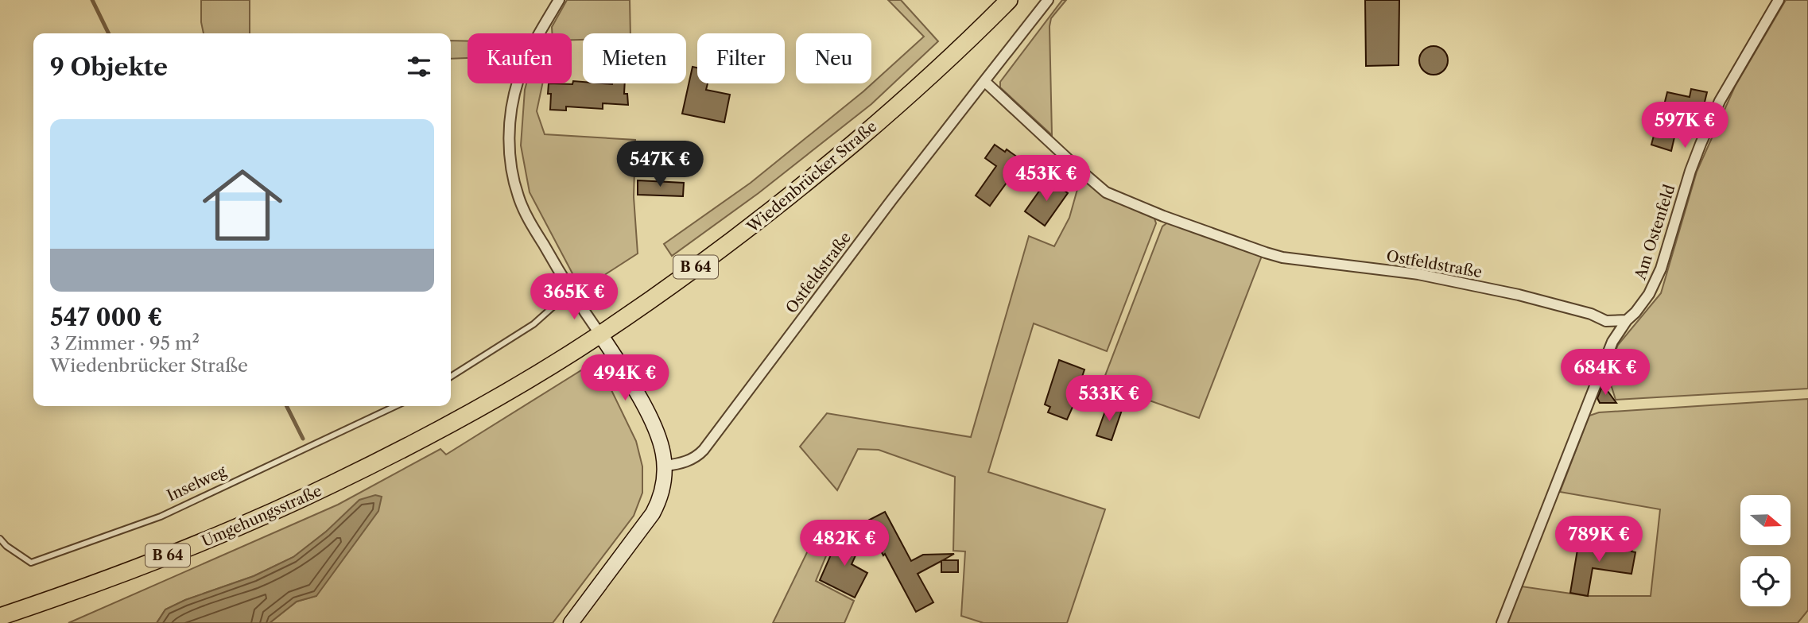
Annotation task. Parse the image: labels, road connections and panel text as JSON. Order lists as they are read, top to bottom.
{
  "streets": {
    "main road": ["Wiedenbrücker Straße", "B 64", "Umgehungsstraße"],
    "street": ["Am Ostenfeld", "Ostfeldstraße"],
    "lane": ["Inselweg"]
  },
  "crossings": [
    ["Wiedenbrücker Straße", "Umgehungsstraße"]
  ],
  "north": "right",
  "page": {
    "chip": [
      "Kaufen",
      "Mieten",
      "Filter",
      "Neu"
    ],
    "heading": "9 Objekte",
    "list": [
      {
        "name": "547 000 €",
        "note": "3 Zimmer · 95 m² · Wiedenbrücker Straße"
      }
    ],
    "price": [
      "597K €",
      "547K €",
      "453K €",
      "365K €",
      "684K €",
      "494K €",
      "533K €",
      "789K €",
      "482K €"
    ]
  }
}
